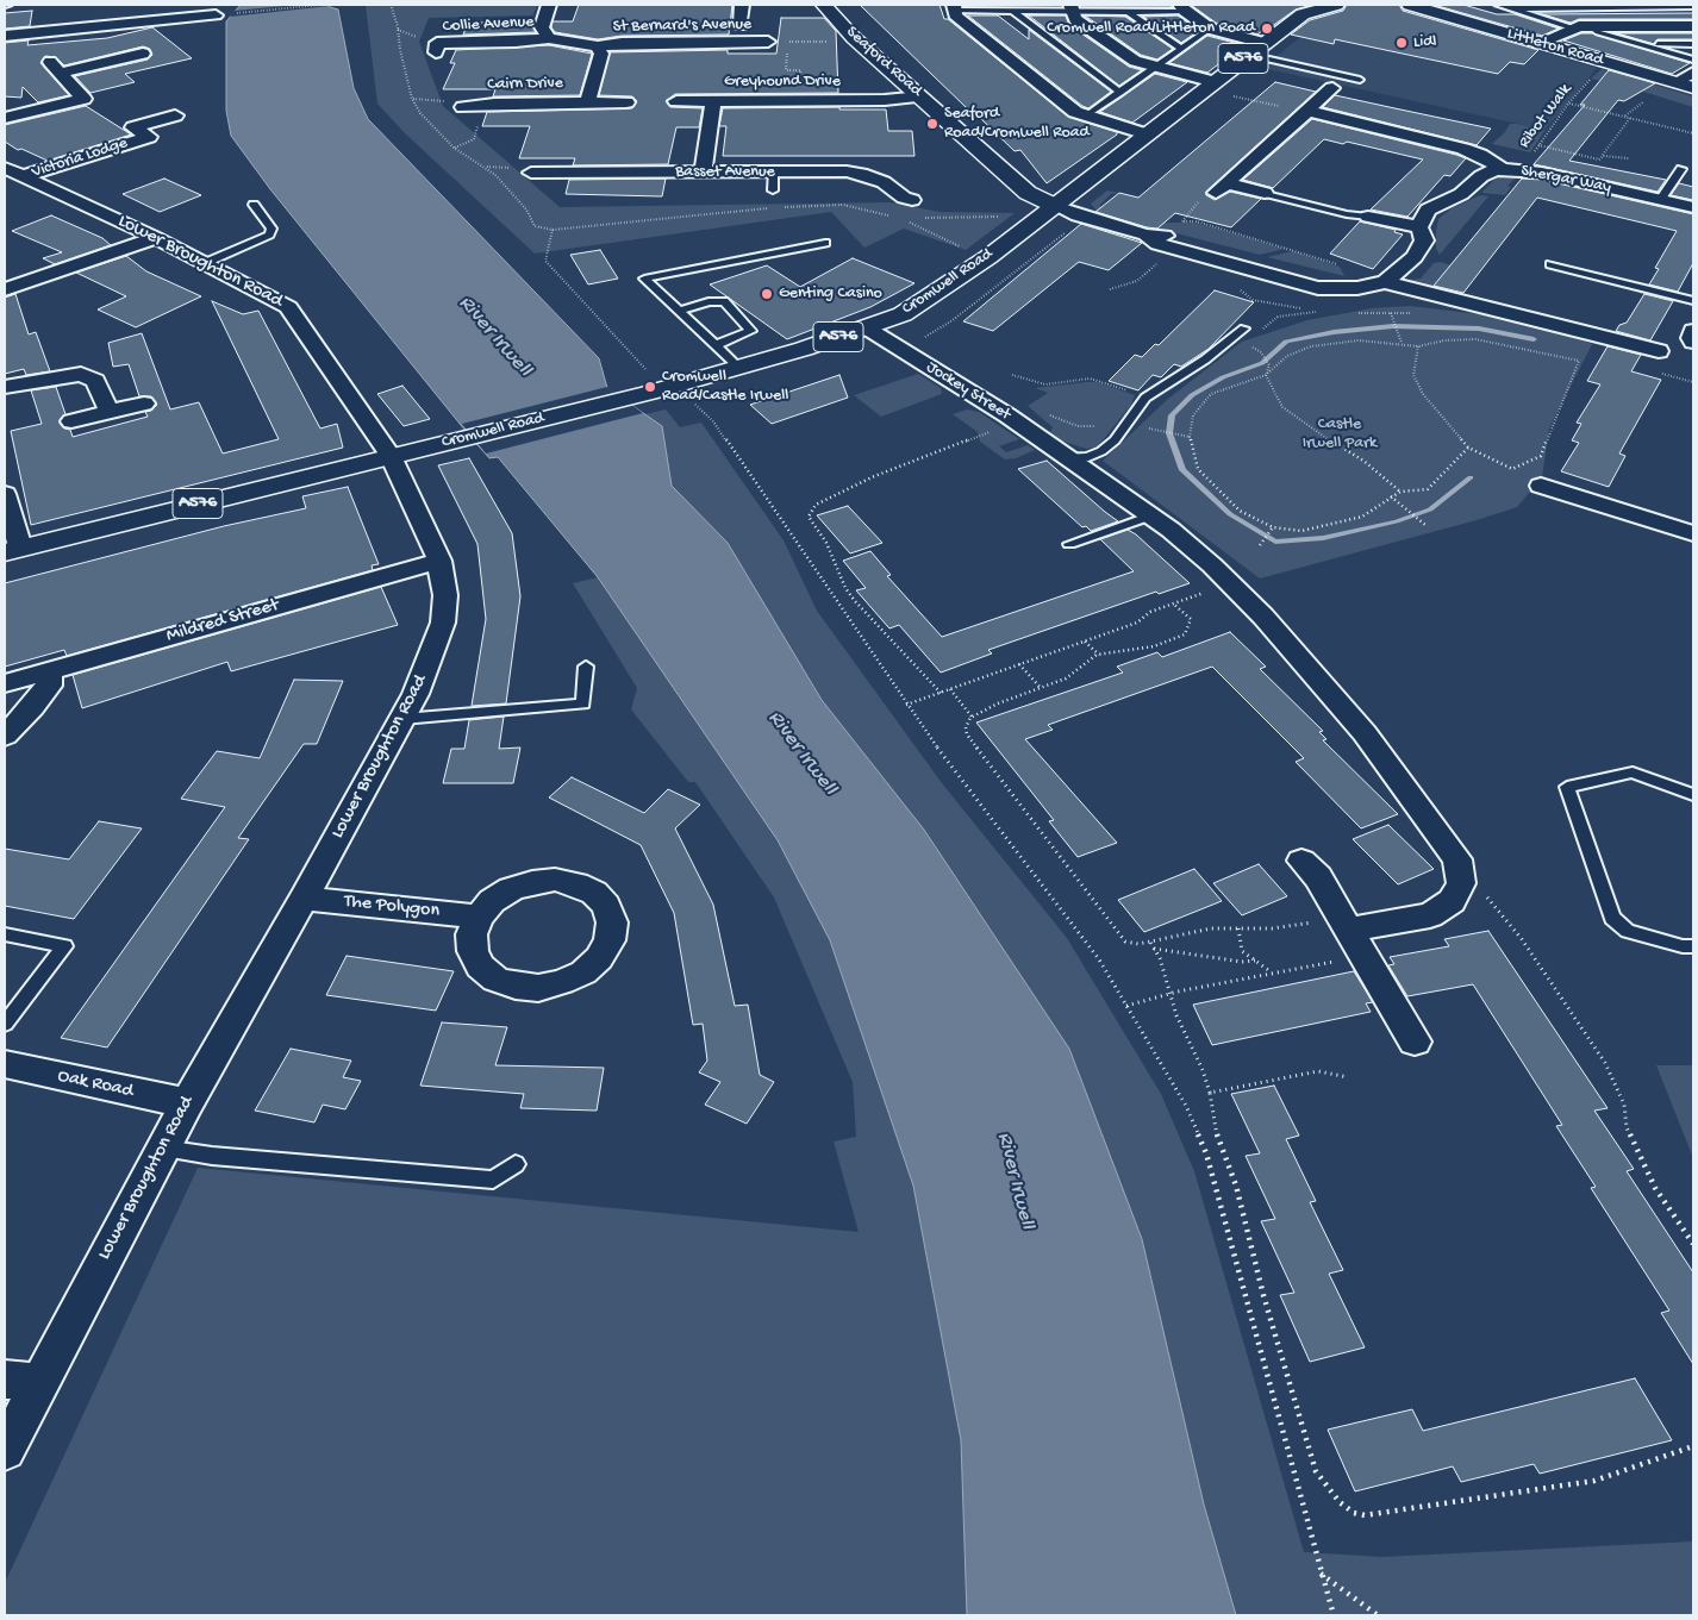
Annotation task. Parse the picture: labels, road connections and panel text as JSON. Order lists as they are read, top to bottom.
{
  "streets": {
    "main road": [
      "Littleton Road",
      "A576",
      "Seaford Road",
      "Cromwell Road"
    ],
    "street": [
      "Collie Avenue",
      "St Bernard's Avenue",
      "Greyhound Drive",
      "Cairn Drive",
      "Victoria Lodge",
      "Basset Avenue",
      "Shergar Way",
      "Lower Broughton Road",
      "Jockey Street",
      "Mildred Street",
      "The Polygon",
      "Oak Road"
    ],
    "path": ["Ribot Walk"]
  },
  "crossings": [
    ["St Bernard's Avenue", "Cairn Drive"],
    ["A576", "Lower Broughton Road"],
    ["A576", "Cromwell Road"],
    ["Seaford Road", "Greyhound Drive"],
    ["Seaford Road", "Cromwell Road"],
    ["Greyhound Drive", "Basset Avenue"],
    ["Ribot Walk", "Shergar Way"],
    ["Victoria Lodge", "Lower Broughton Road"],
    ["Lower Broughton Road", "Cromwell Road"],
    ["Lower Broughton Road", "Mildred Street"],
    ["Lower Broughton Road", "The Polygon"],
    ["Lower Broughton Road", "Oak Road"],
    ["Cromwell Road", "Jockey Street"]
  ],
  "water": ["River Irwell"],
  "parks": ["Castle Irwell Park"],
  "places": [
    "Cromwell Road/Littleton Road",
    "Lidl",
    "Seaford Road/Cromwell Road",
    "Genting Casino",
    "Cromwell Road/Castle Irwell"
  ]
}
